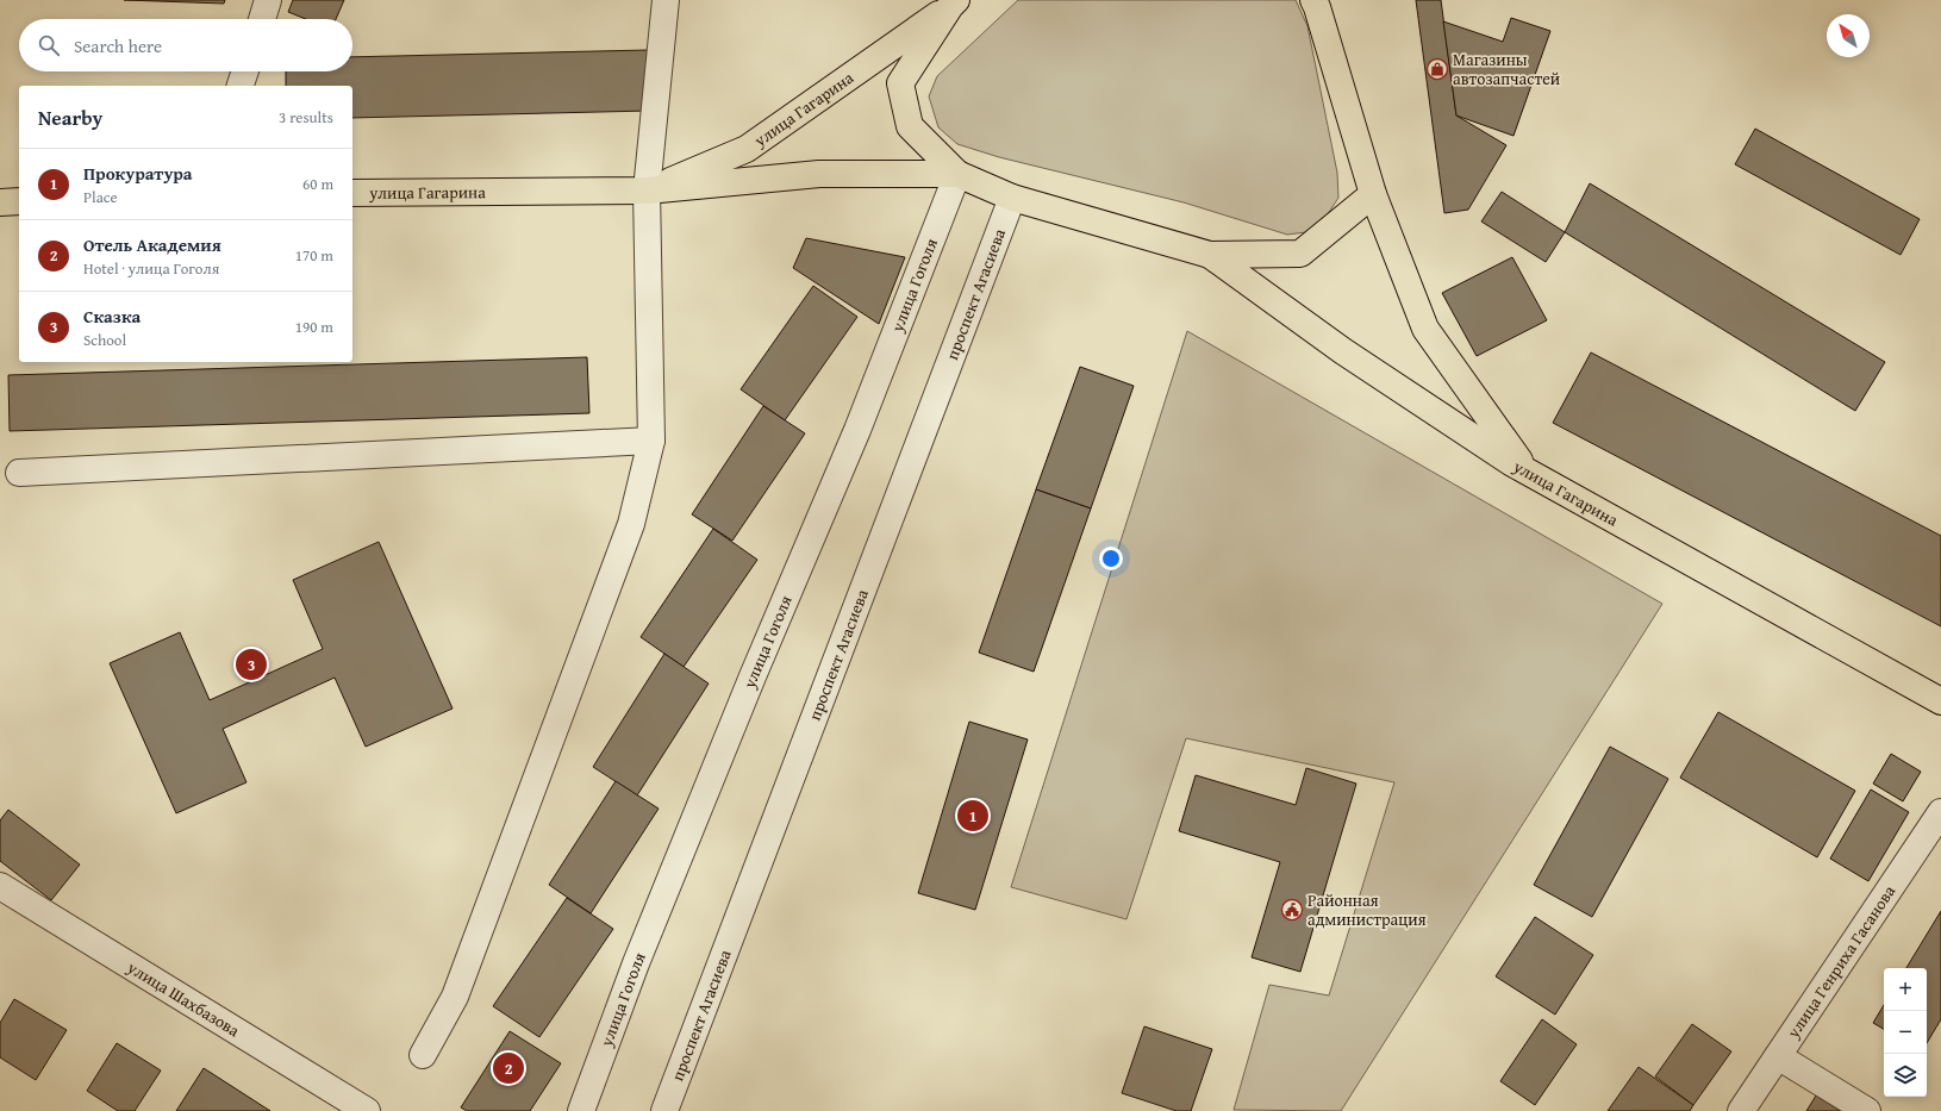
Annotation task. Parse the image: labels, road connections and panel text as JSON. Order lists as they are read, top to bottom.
{
  "streets": {
    "main road": ["улица Гагарина"],
    "street": [
      "улица Гоголя",
      "проспект Агасиева",
      "улица Генриха Гасанова",
      "улица Шахбазова"
    ]
  },
  "crossings": [
    ["улица Гагарина", "улица Гоголя"]
  ],
  "places": {
    "shop": ["Магазины автозапчастей"],
    "public building": ["Районная администрация"]
  },
  "north": "top left",
  "page": {
    "search": "Search here",
    "heading": ["Nearby", "3 results"],
    "list": [
      {
        "mark": "1",
        "name": "Прокуратура",
        "note": "Place",
        "value": "60 m"
      },
      {
        "mark": "2",
        "name": "Отель Академия",
        "note": "Hotel · улица Гоголя",
        "value": "170 m"
      },
      {
        "mark": "3",
        "name": "Сказка",
        "note": "School",
        "value": "190 m"
      }
    ],
    "pins": ["3", "1", "2"],
    "map_buttons": ["+", "−"]
  }
}
